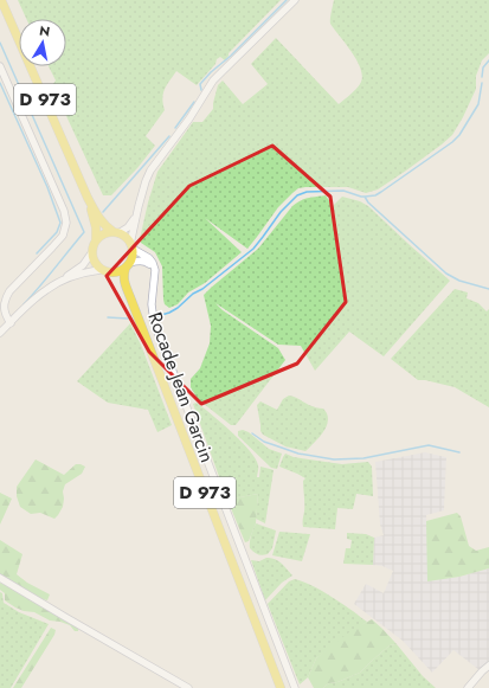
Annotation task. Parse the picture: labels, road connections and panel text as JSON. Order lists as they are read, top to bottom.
{
  "streets": {
    "main road": ["D 973", "Rocade Jean Garcin"]
  },
  "crossings": [
    ["D 973", "Rocade Jean Garcin"]
  ],
  "north": "top"
}
